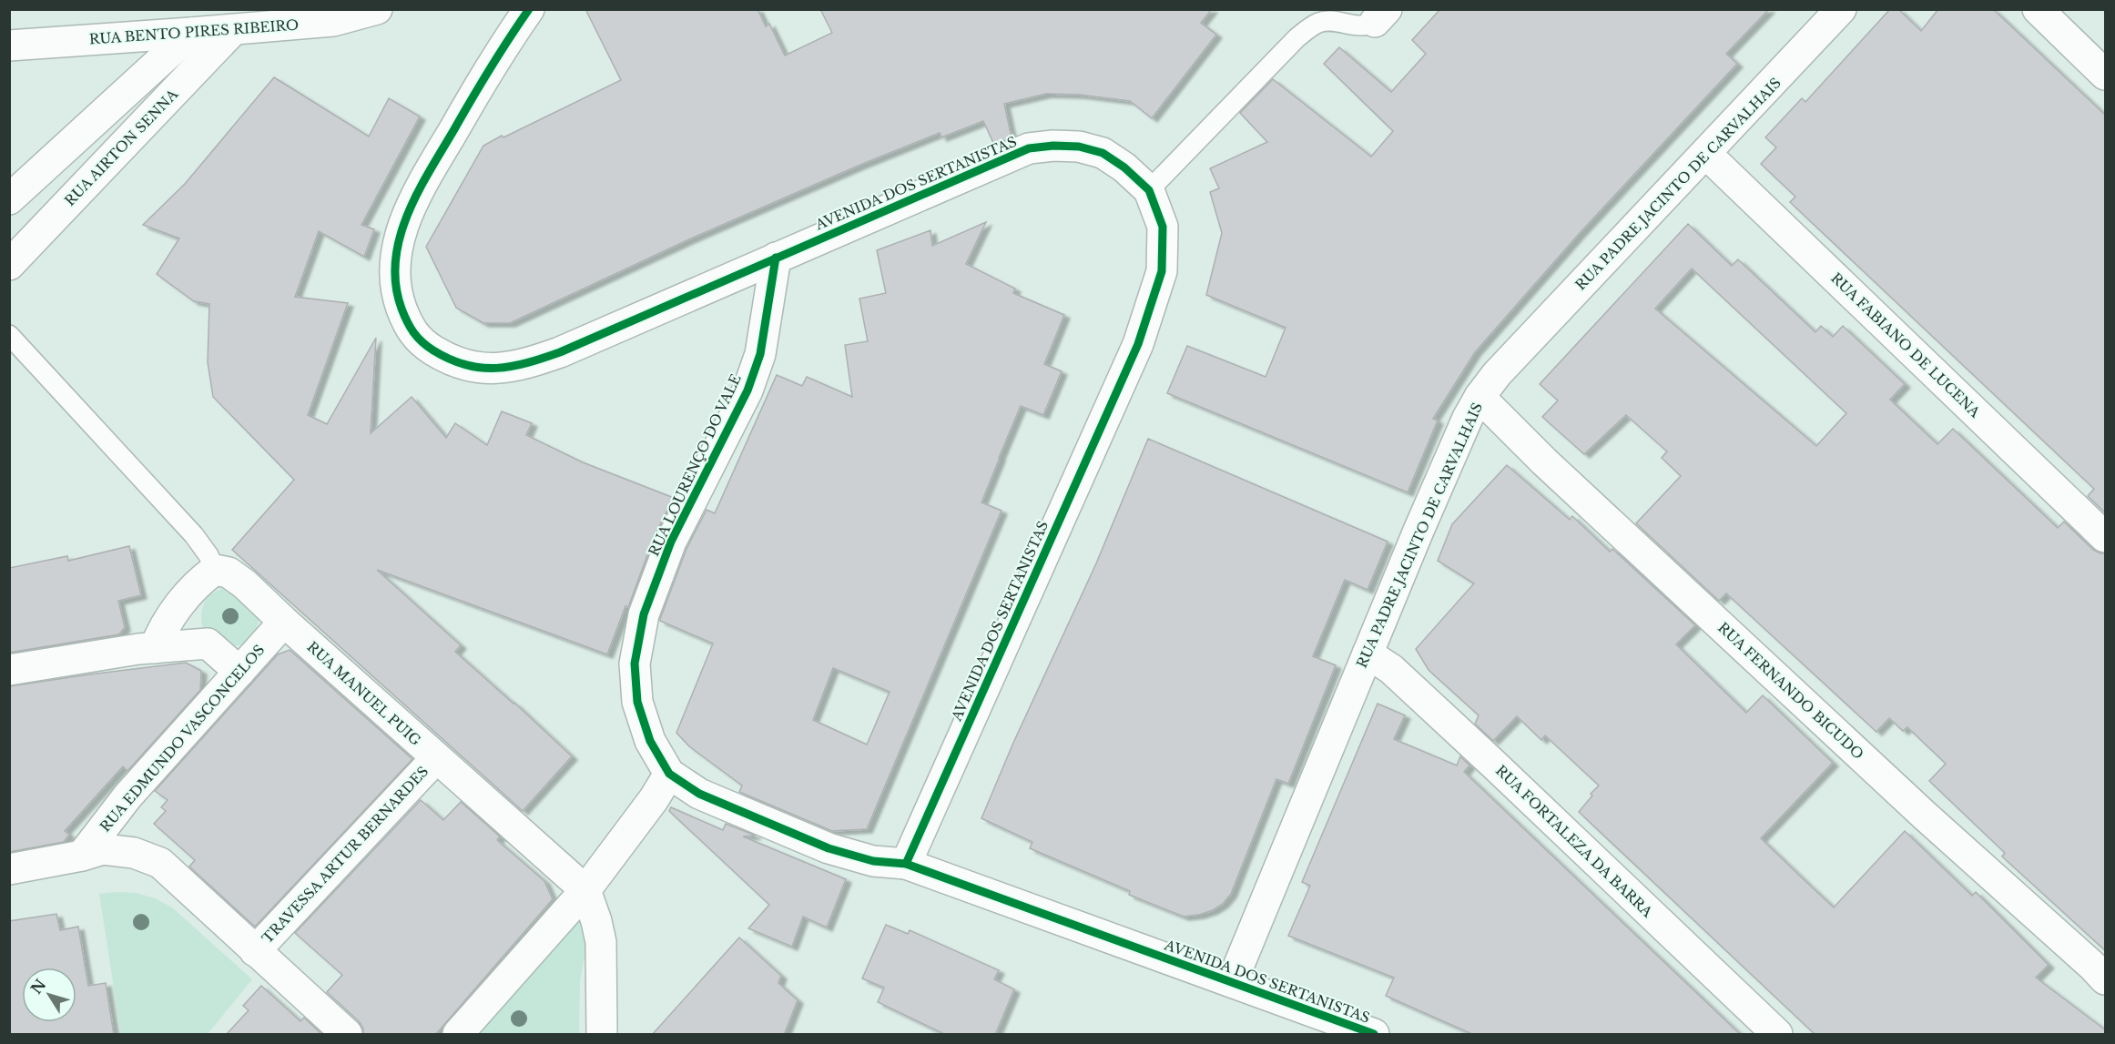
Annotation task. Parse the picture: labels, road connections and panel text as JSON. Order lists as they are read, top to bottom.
{
  "streets": {
    "street": [
      "RUA BENTO PIRES RIBEIRO",
      "RUA AIRTON SENNA",
      "AVENIDA DOS SERTANISTAS",
      "RUA PADRE JACINTO DE CARVALHAIS",
      "RUA FABIANO DE LUCENA",
      "RUA LOURENÇO DO VALE",
      "RUA FERNANDO BICUDO",
      "RUA MANUEL PUIG",
      "RUA EDMUNDO VASCONCELOS",
      "RUA FORTALEZA DA BARRA",
      "TRAVESSA ARTUR BERNARDES"
    ]
  },
  "crossings": [
    ["RUA BENTO PIRES RIBEIRO", "RUA AIRTON SENNA"],
    ["AVENIDA DOS SERTANISTAS", "RUA PADRE JACINTO DE CARVALHAIS"],
    ["AVENIDA DOS SERTANISTAS", "RUA LOURENÇO DO VALE"],
    ["RUA PADRE JACINTO DE CARVALHAIS", "RUA FABIANO DE LUCENA"],
    ["RUA PADRE JACINTO DE CARVALHAIS", "RUA FERNANDO BICUDO"],
    ["RUA PADRE JACINTO DE CARVALHAIS", "RUA FORTALEZA DA BARRA"],
    ["RUA MANUEL PUIG", "RUA EDMUNDO VASCONCELOS"],
    ["RUA MANUEL PUIG", "TRAVESSA ARTUR BERNARDES"]
  ],
  "north": "top left"
}
